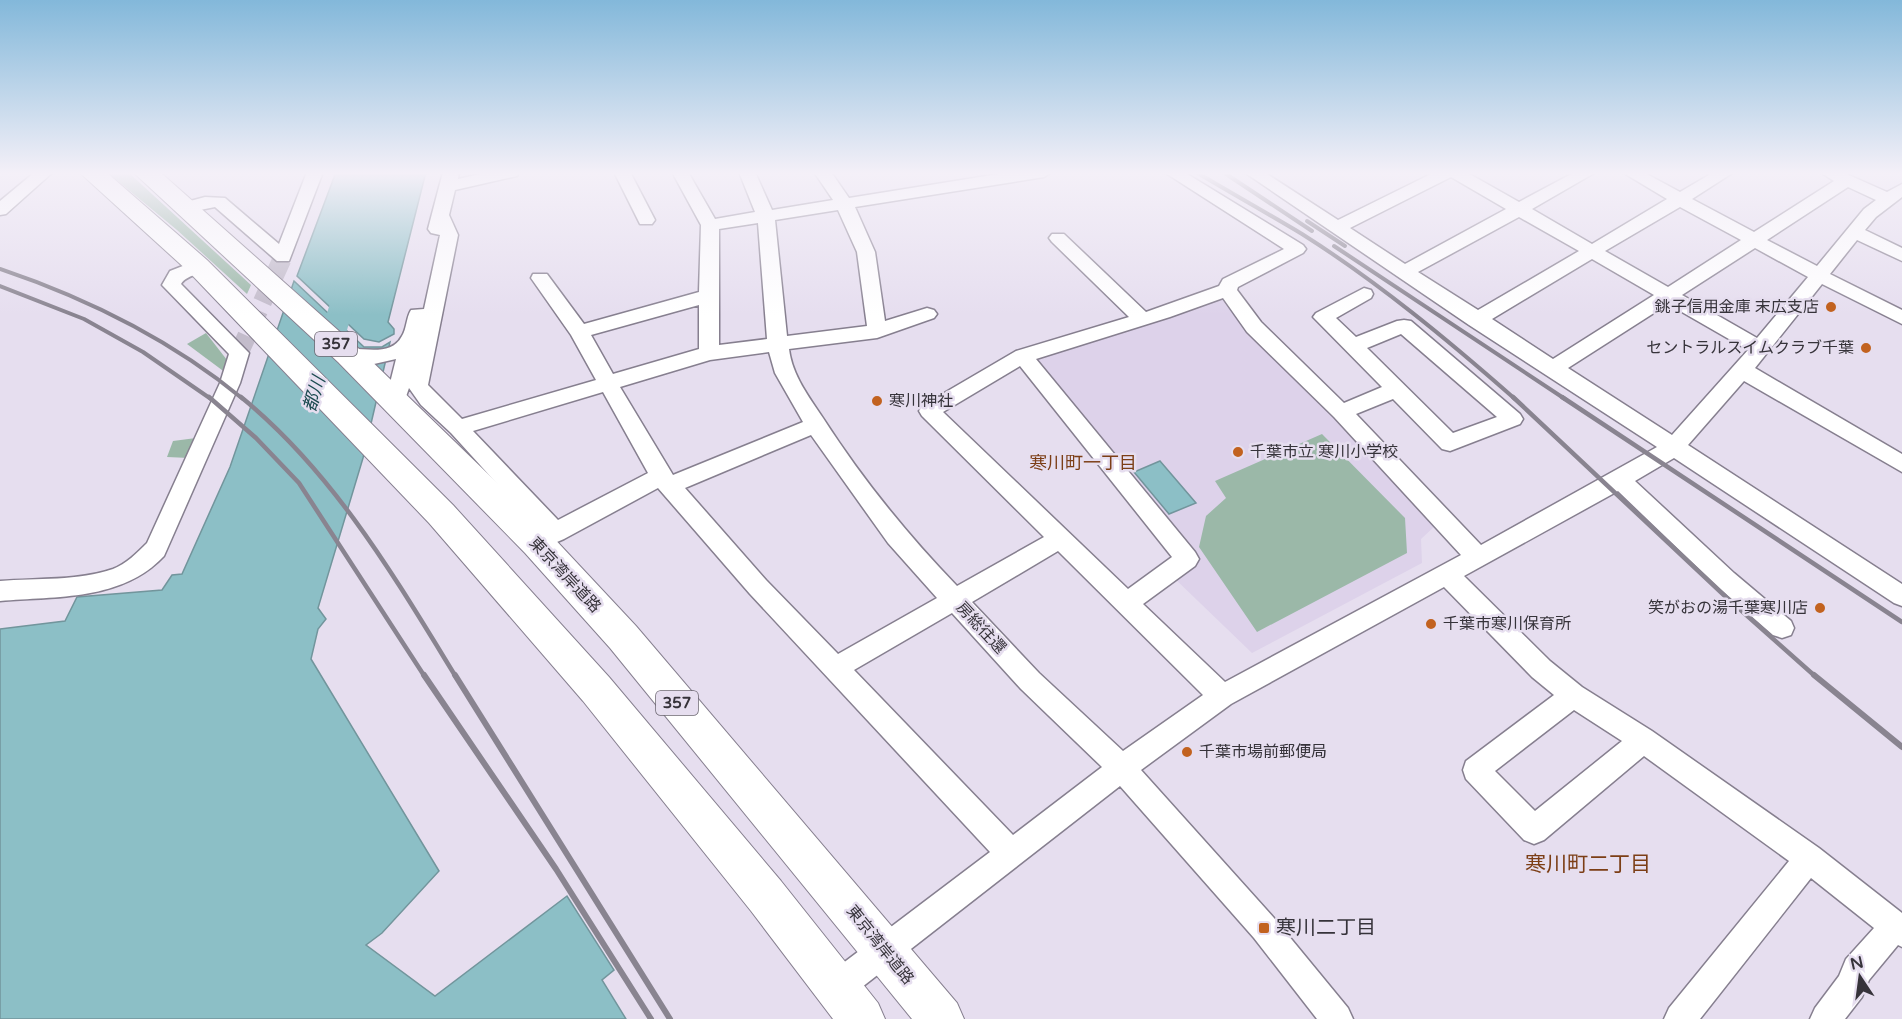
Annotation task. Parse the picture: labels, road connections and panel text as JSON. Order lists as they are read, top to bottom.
{
  "streets": {
    "highway": ["357", "東京湾岸道路"],
    "street": ["房総往還"]
  },
  "districts": ["寒川町一丁目", "寒川町二丁目"],
  "water": ["都川"],
  "places": {
    "other": [
      "銚子信用金庫 末広支店",
      "セントラルスイムクラブ千葉",
      "寒川神社",
      "千葉市立 寒川小学校",
      "笑がおの湯千葉寒川店",
      "千葉市寒川保育所",
      "千葉市場前郵便局"
    ],
    "transit": ["寒川二丁目"]
  },
  "north": "top"
}
